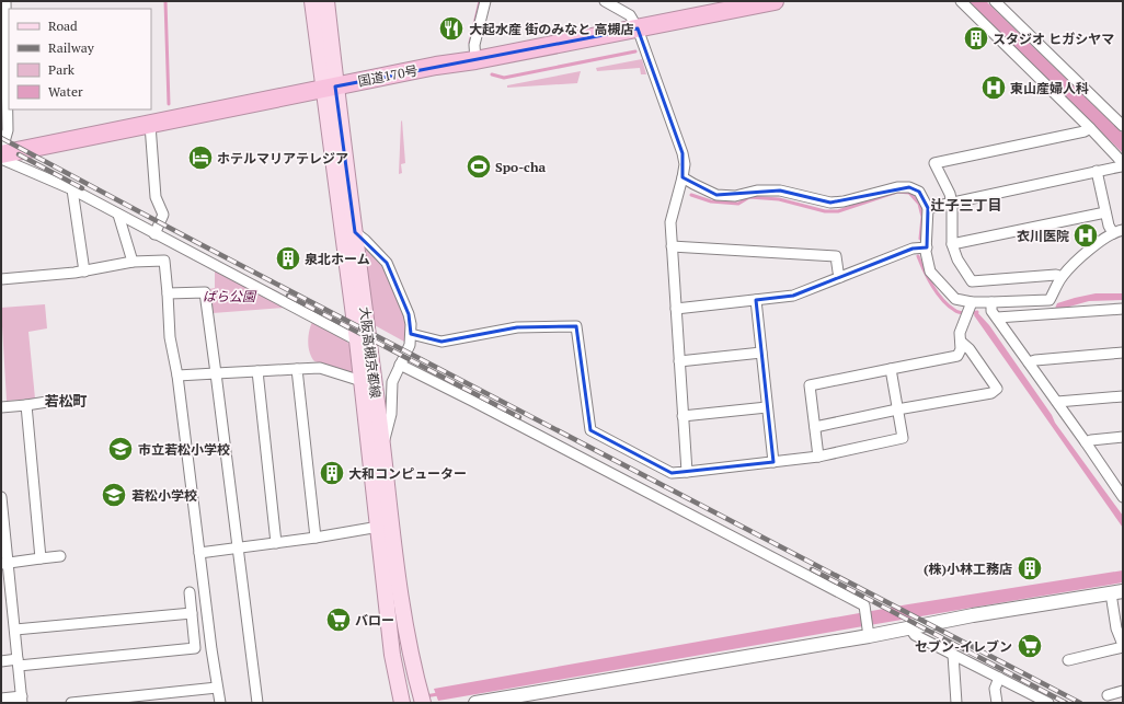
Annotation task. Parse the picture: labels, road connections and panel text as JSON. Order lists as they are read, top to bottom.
{
  "streets": {
    "highway": ["国道170号"],
    "main road": ["大阪高槻京都線"]
  },
  "crossings": [
    ["国道170号", "大阪高槻京都線"]
  ],
  "districts": ["辻子三丁目", "若松町"],
  "parks": ["ばら公園"],
  "places": {
    "restaurant": ["大起水産 街のみなと 高槻店"],
    "building": [
      "スタジオ ヒガシヤマ",
      "泉北ホーム",
      "大和コンピューター",
      "(株)小林工務店"
    ],
    "hospital": ["東山産婦人科", "衣川医院"],
    "hotel": ["ホテルマリアテレジア"],
    "sports": ["Spo-cha"],
    "school or university": ["市立若松小学校", "若松小学校"],
    "supermarket": ["バロー", "セブン-イレブン"]
  },
  "legend": [
    "Road",
    "Railway",
    "Park",
    "Water"
  ]
}
